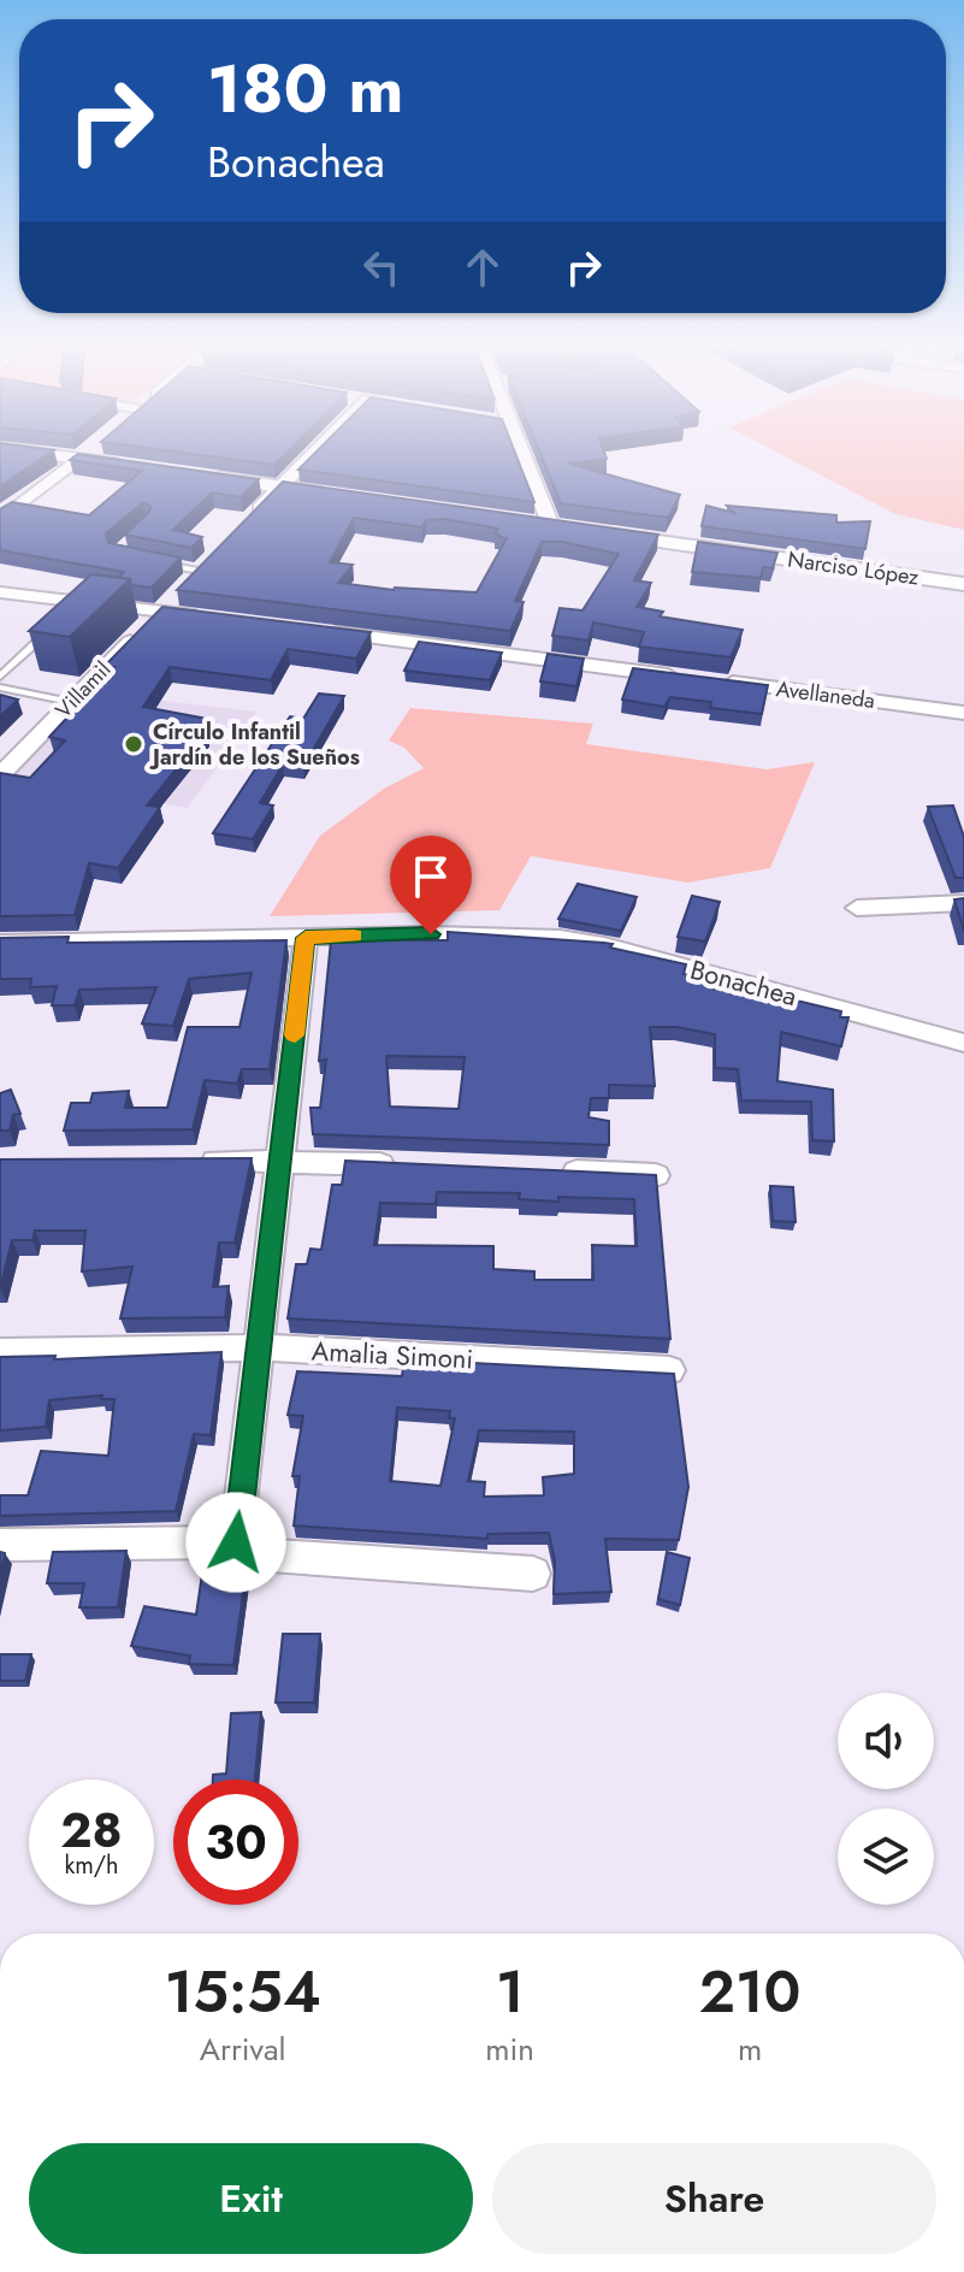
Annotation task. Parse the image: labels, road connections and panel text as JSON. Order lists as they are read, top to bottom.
{
  "streets": {
    "street": [
      "Narciso López",
      "Villamil",
      "Avellaneda",
      "Bonachea",
      "Amalia Simoni"
    ]
  },
  "places": ["Círculo Infantil Jardín de los Sueños"],
  "page": {
    "turn": ["180 m", "Bonachea"],
    "speed": "28 km/h",
    "limit": "30",
    "eta": [
      "15:54",
      "Arrival",
      "1",
      "min",
      "210",
      "m"
    ],
    "buttons": ["Exit", "Share"]
  }
}
